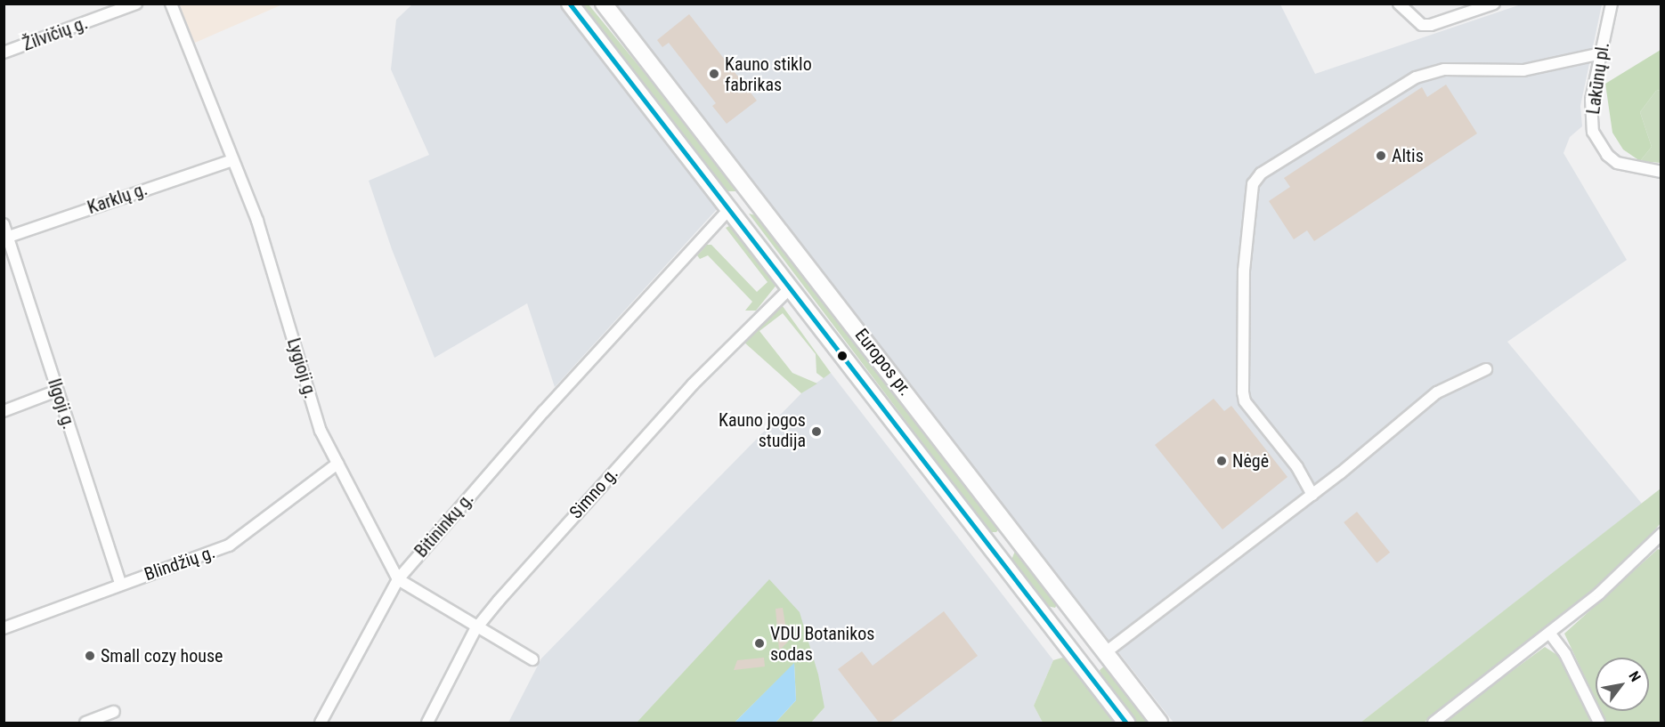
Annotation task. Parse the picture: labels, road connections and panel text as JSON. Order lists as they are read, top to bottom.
{
  "streets": {
    "main road": ["Europos pr."],
    "street": [
      "Žilvičių g.",
      "Lakūnų pl.",
      "Karklų g.",
      "Lygioji g.",
      "Ilgoji g.",
      "Simno g.",
      "Bitininkų g.",
      "Blindžių g."
    ]
  },
  "crossings": [
    ["Karklų g.", "Lygioji g."],
    ["Karklų g.", "Ilgoji g."],
    ["Europos pr.", "Simno g."],
    ["Europos pr.", "Bitininkų g."],
    ["Lygioji g.", "Simno g."],
    ["Lygioji g.", "Bitininkų g."],
    ["Lygioji g.", "Blindžių g."],
    ["Ilgoji g.", "Blindžių g."]
  ],
  "places": [
    "Kauno stiklo fabrikas",
    "Altis",
    "Kauno jogos studija",
    "Nėgė",
    "VDU Botanikos sodas",
    "Small cozy house"
  ],
  "north": "top right"
}
